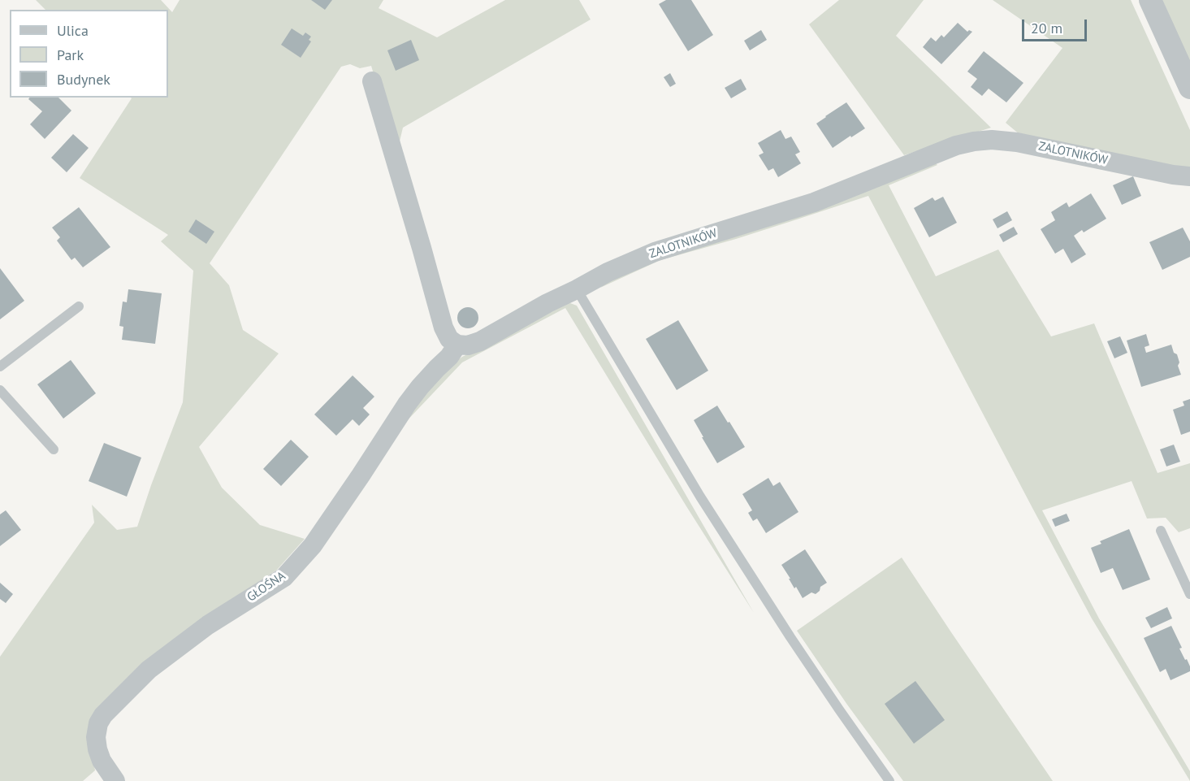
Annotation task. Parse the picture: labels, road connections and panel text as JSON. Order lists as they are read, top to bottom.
{
  "streets": {
    "street": ["ZALOTNIKÓW", "GŁOŚNA"]
  },
  "crossings": [
    ["ZALOTNIKÓW", "GŁOŚNA"]
  ],
  "legend": ["Ulica", "Park", "Budynek"],
  "scale_bar": "20 m"
}
